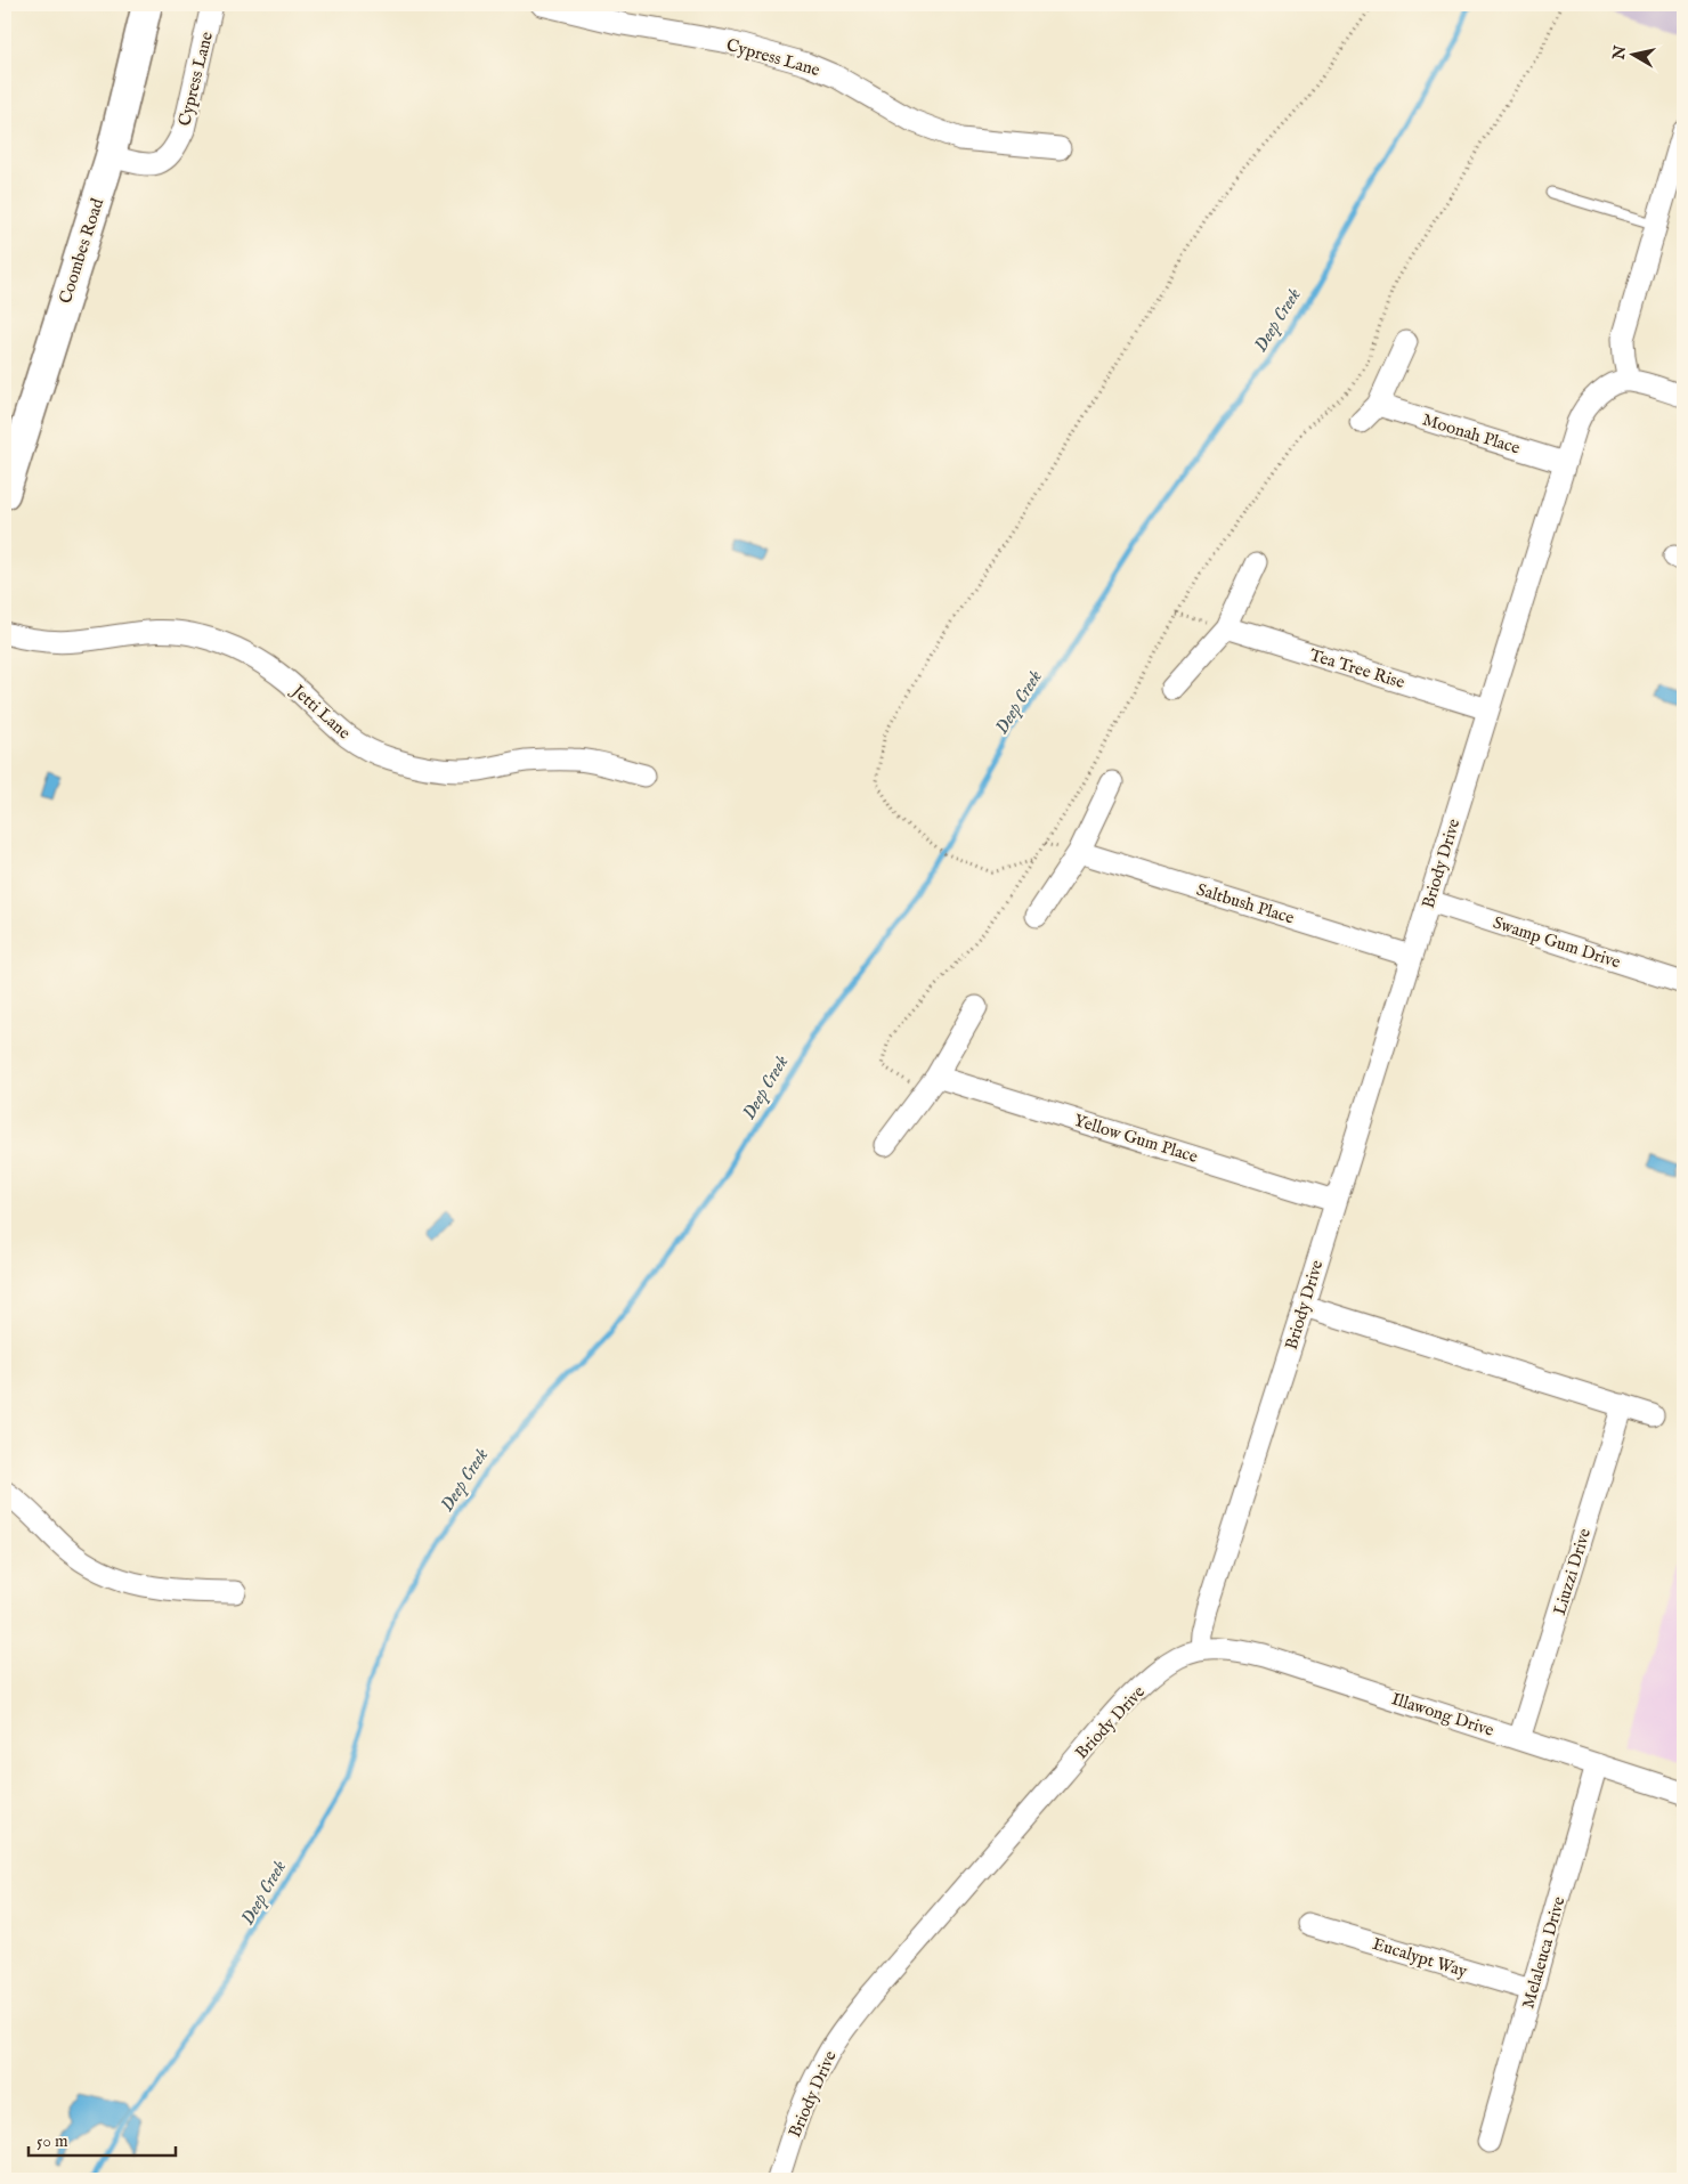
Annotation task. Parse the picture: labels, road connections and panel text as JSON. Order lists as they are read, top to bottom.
{
  "streets": {
    "street": [
      "Cypress Lane",
      "Coombes Road",
      "Moonah Place",
      "Tea Tree Rise",
      "Jetti Lane",
      "Briody Drive",
      "Saltbush Place",
      "Swamp Gum Drive",
      "Yellow Gum Place",
      "Liuzzi Drive",
      "Illawong Drive",
      "Melaleuca Drive",
      "Eucalypt Way"
    ]
  },
  "crossings": [
    ["Cypress Lane", "Coombes Road"],
    ["Moonah Place", "Briody Drive"],
    ["Tea Tree Rise", "Briody Drive"],
    ["Briody Drive", "Saltbush Place"],
    ["Briody Drive", "Swamp Gum Drive"],
    ["Briody Drive", "Yellow Gum Place"],
    ["Briody Drive", "Illawong Drive"],
    ["Liuzzi Drive", "Illawong Drive"],
    ["Illawong Drive", "Melaleuca Drive"],
    ["Melaleuca Drive", "Eucalypt Way"]
  ],
  "water": ["Deep Creek"],
  "scale_bar": "50 m",
  "north": "left"
}
